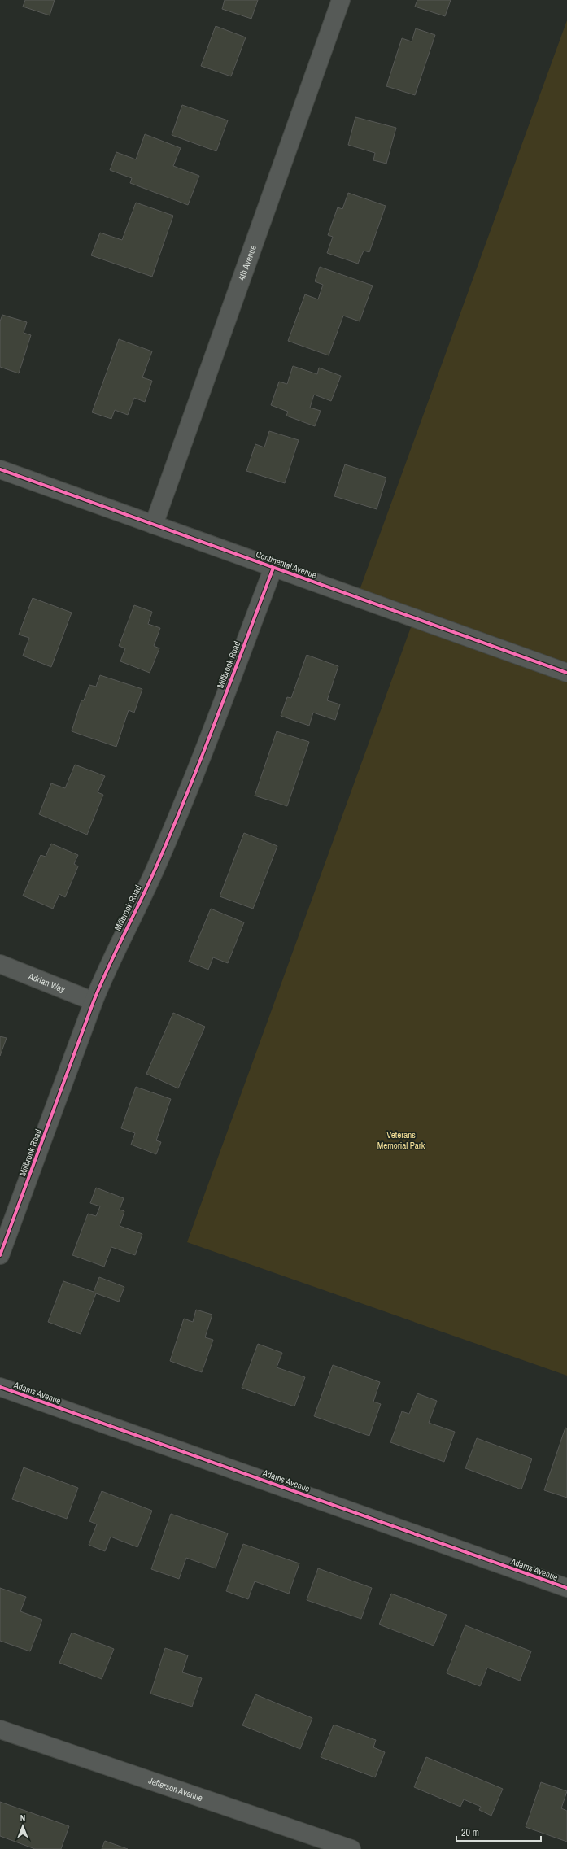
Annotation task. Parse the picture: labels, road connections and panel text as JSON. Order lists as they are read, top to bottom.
{
  "streets": {
    "street": [
      "4th Avenue",
      "Continental Avenue",
      "Millbrook Road",
      "Adrian Way",
      "Adams Avenue",
      "Jefferson Avenue"
    ]
  },
  "crossings": [
    ["4th Avenue", "Continental Avenue"],
    ["Continental Avenue", "Millbrook Road"],
    ["Millbrook Road", "Adrian Way"]
  ],
  "parks": ["Veterans Memorial Park"],
  "scale_bar": "20 m",
  "north": "top"
}
